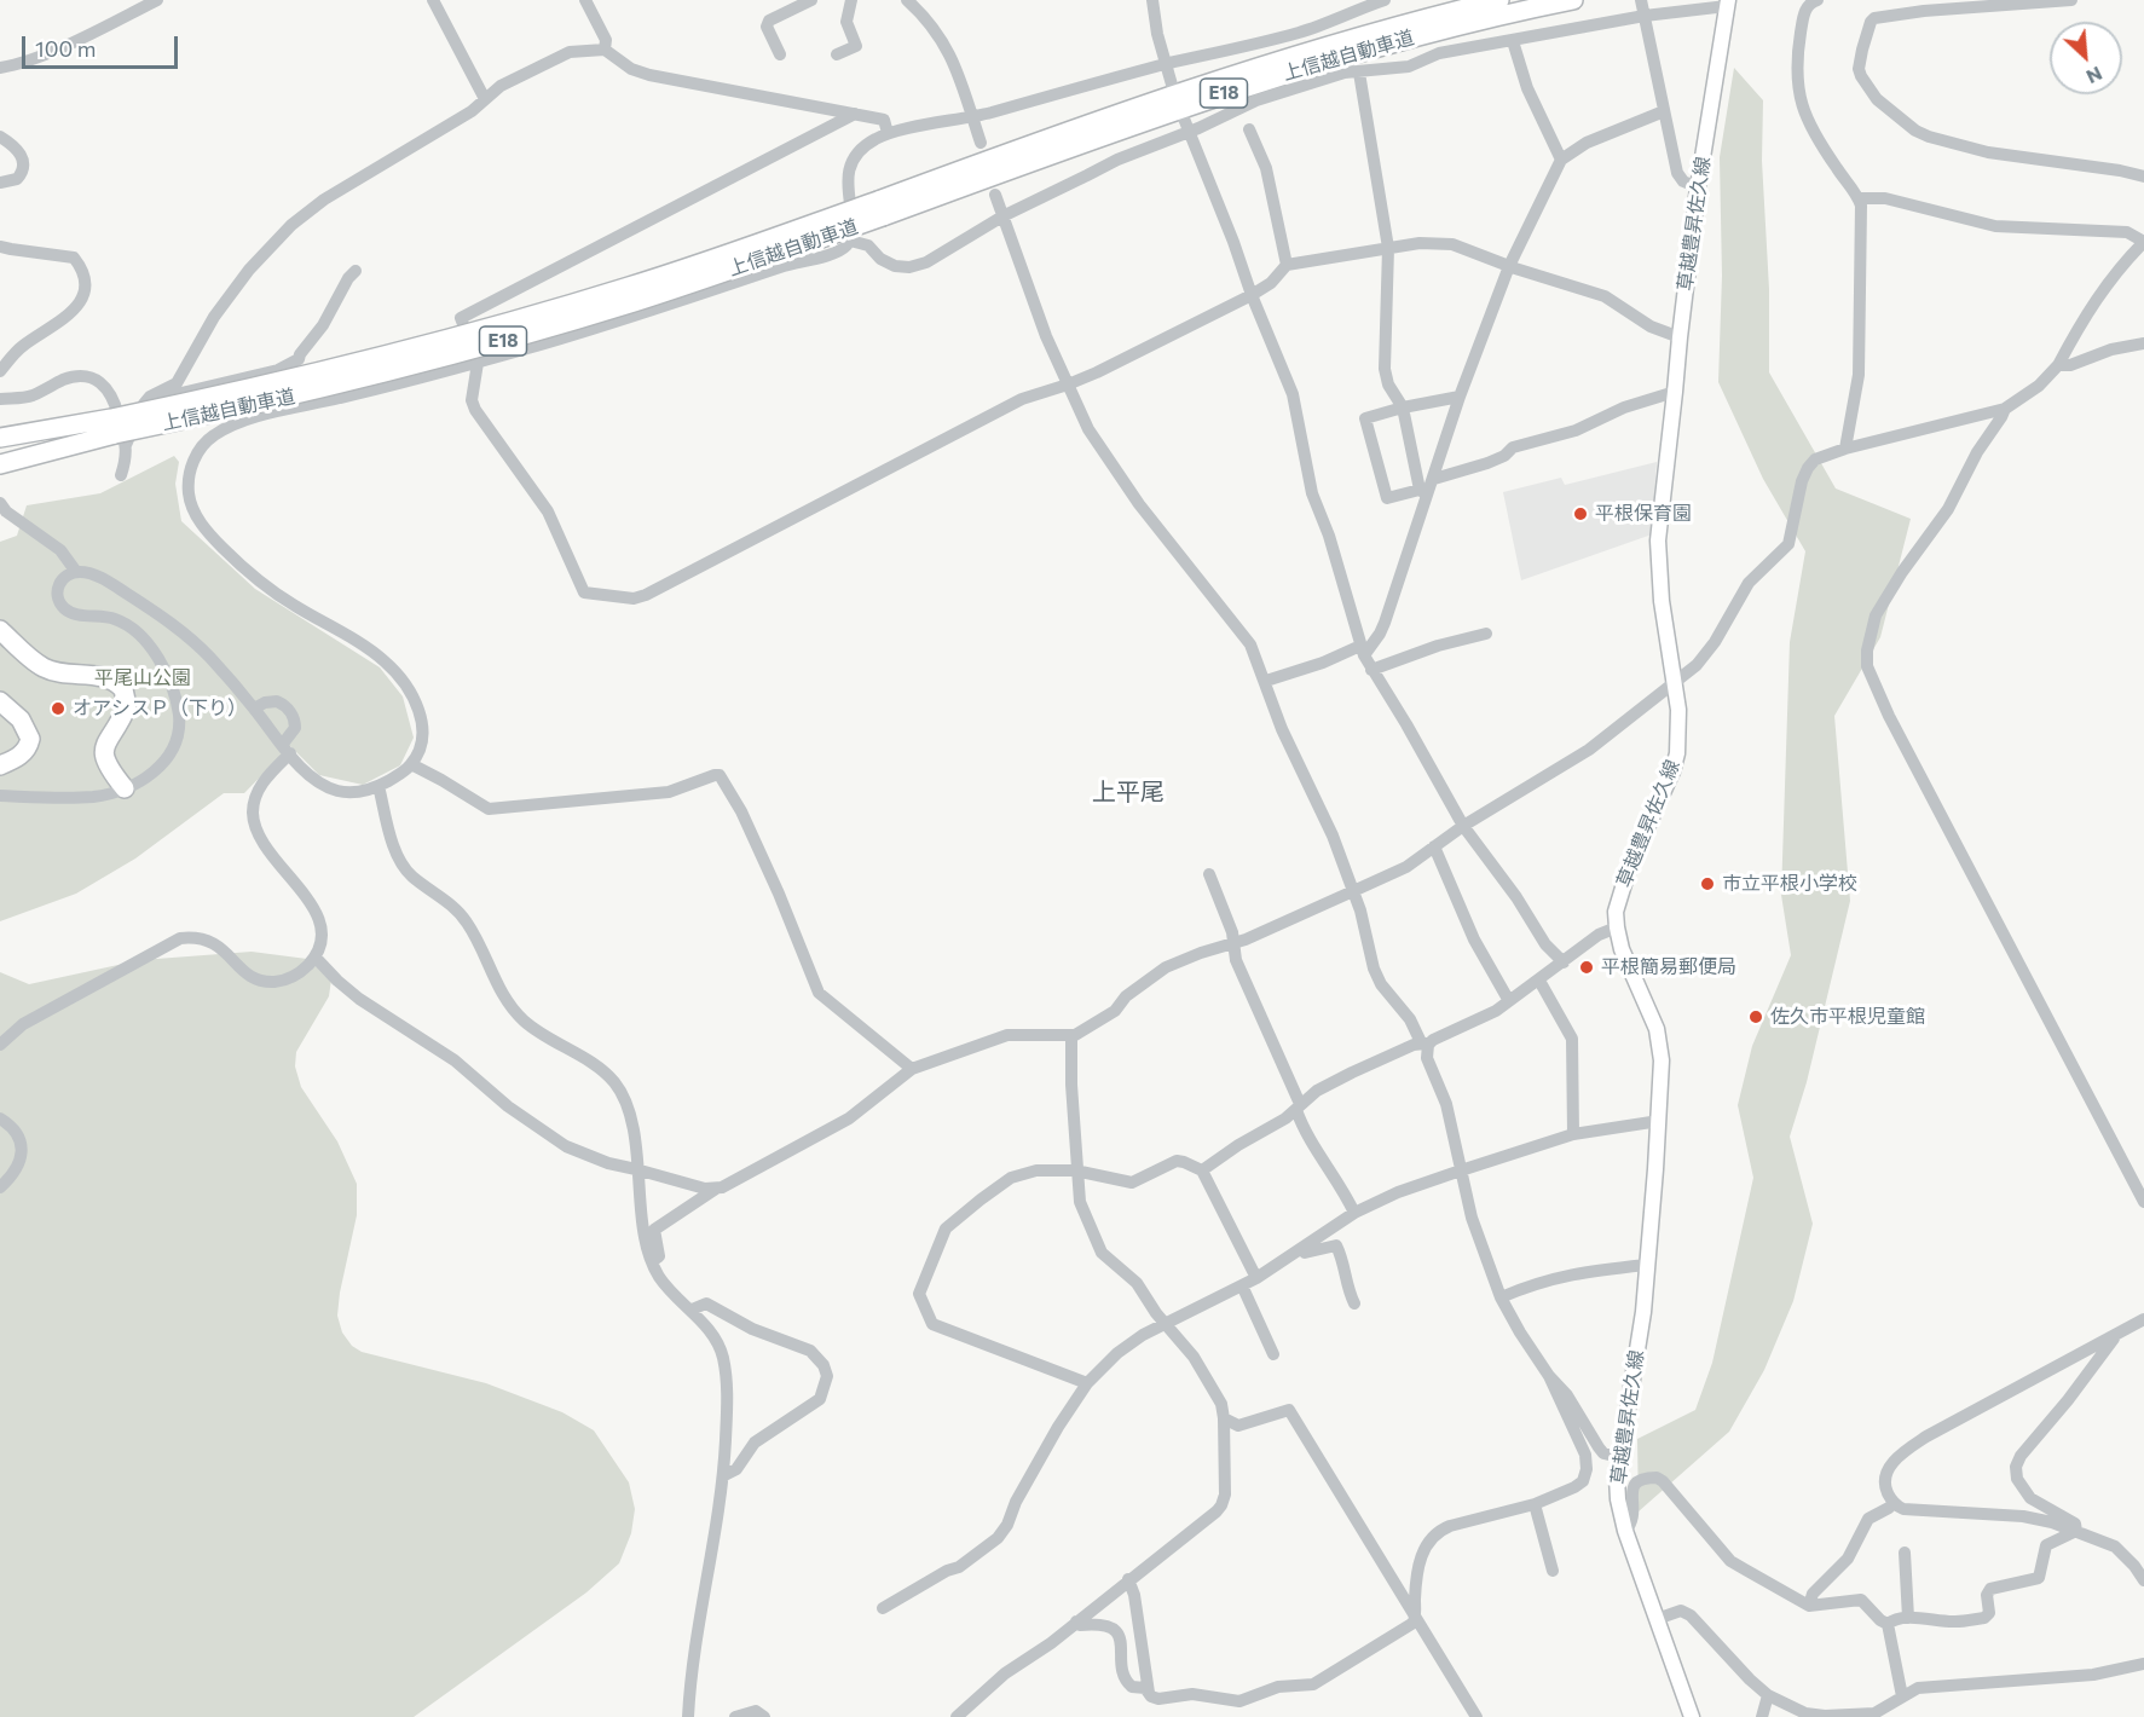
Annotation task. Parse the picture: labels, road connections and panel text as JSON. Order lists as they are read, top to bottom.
{
  "streets": {
    "highway": ["上信越自動車道", "E18"],
    "main road": ["草越豊昇佐久線"]
  },
  "districts": ["上平尾"],
  "parks": ["平尾山公園"],
  "places": [
    "平根保育園",
    "オアシスＰ（下り）",
    "市立平根小学校",
    "平根簡易郵便局",
    "佐久市平根児童館"
  ],
  "scale_bar": "100 m",
  "north": "bottom right"
}
